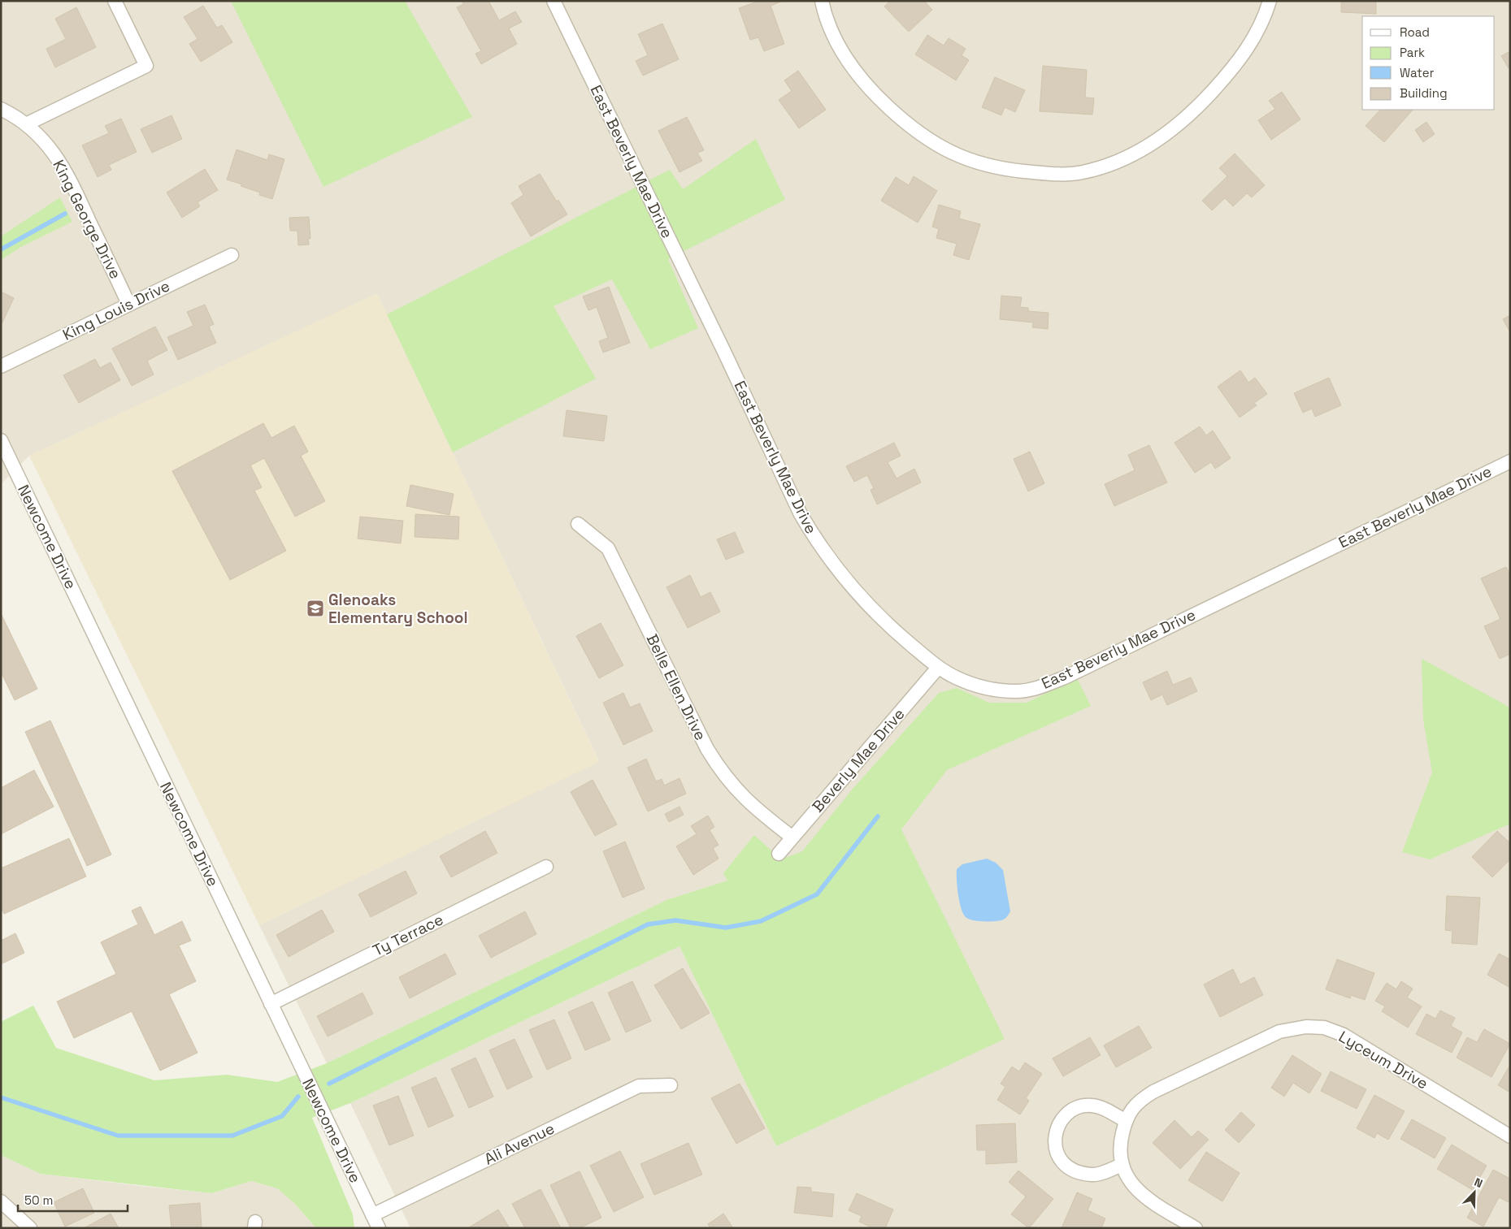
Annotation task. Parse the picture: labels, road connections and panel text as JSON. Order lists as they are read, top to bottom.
{
  "streets": {
    "street": [
      "East Beverly Mae Drive",
      "King George Drive",
      "King Louis Drive",
      "Newcome Drive",
      "Belle Ellen Drive",
      "Beverly Mae Drive",
      "Ty Terrace",
      "Lyceum Drive",
      "Ali Avenue"
    ]
  },
  "crossings": [
    ["East Beverly Mae Drive", "Beverly Mae Drive"],
    ["King George Drive", "King Louis Drive"],
    ["Newcome Drive", "Ty Terrace"],
    ["Newcome Drive", "Ali Avenue"],
    ["Belle Ellen Drive", "Beverly Mae Drive"]
  ],
  "places": {
    "school or university": ["Glenoaks Elementary School"]
  },
  "legend": [
    "Road",
    "Park",
    "Water",
    "Building"
  ],
  "scale_bar": "50 m",
  "north": "top right"
}
